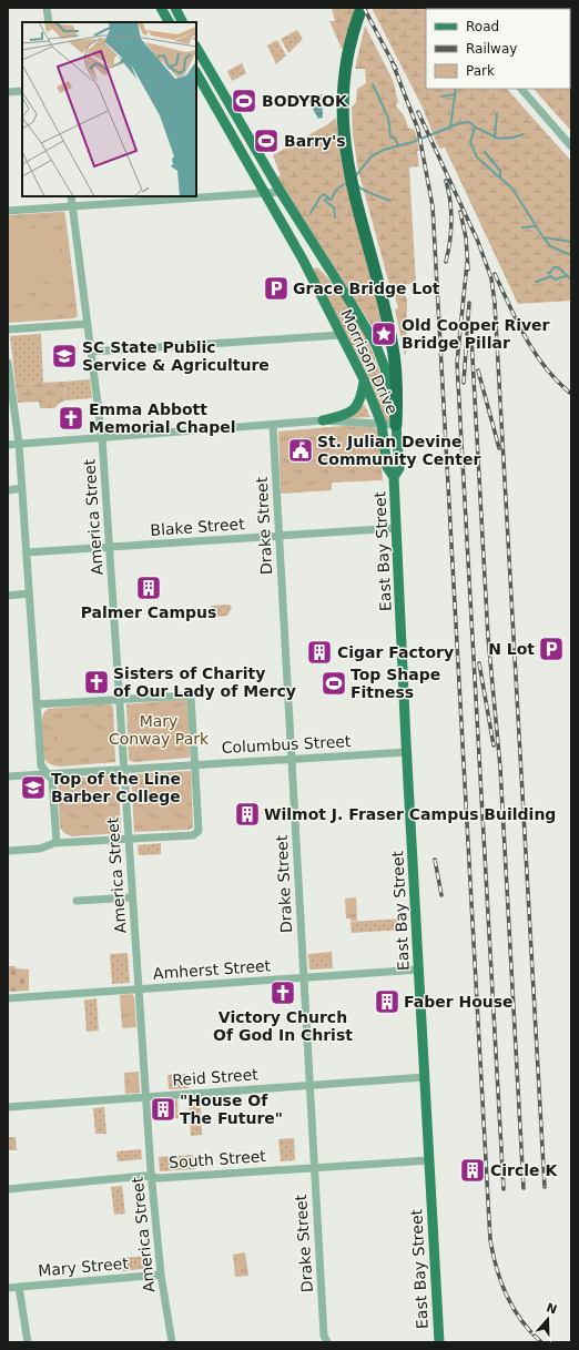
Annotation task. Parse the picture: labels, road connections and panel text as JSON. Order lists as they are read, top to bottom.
{
  "streets": {
    "main road": ["Morrison Drive", "East Bay Street"],
    "street": [
      "America Street",
      "Drake Street",
      "Blake Street",
      "Columbus Street",
      "Amherst Street",
      "Reid Street",
      "South Street",
      "Mary Street"
    ]
  },
  "crossings": [
    ["Morrison Drive", "East Bay Street"],
    ["America Street", "Blake Street"],
    ["America Street", "Columbus Street"],
    ["America Street", "Amherst Street"],
    ["America Street", "Reid Street"],
    ["America Street", "South Street"],
    ["America Street", "Mary Street"],
    ["Drake Street", "Blake Street"],
    ["Drake Street", "Columbus Street"],
    ["Drake Street", "Amherst Street"],
    ["Drake Street", "Reid Street"],
    ["Drake Street", "South Street"],
    ["Blake Street", "East Bay Street"],
    ["East Bay Street", "Columbus Street"],
    ["East Bay Street", "Amherst Street"],
    ["East Bay Street", "Reid Street"],
    ["East Bay Street", "South Street"]
  ],
  "parks": ["Mary Conway Park"],
  "places": {
    "sports": ["BODYROK", "Barry's", "Top Shape Fitness"],
    "parking": ["Grace Bridge Lot", "N Lot"],
    "place": ["Old Cooper River Bridge Pillar"],
    "school or university": ["SC State Public Service & Agriculture", "Top of the Line Barber College"],
    "church": ["Emma Abbott Memorial Chapel", "Sisters of Charity of Our Lady of Mercy", "Victory Church Of God In Christ"],
    "public building": ["St. Julian Devine Community Center"],
    "building": [
      "Palmer Campus",
      "Cigar Factory",
      "Wilmot J. Fraser Campus Building",
      "Faber House",
      "\"House Of The Future\"",
      "Circle K"
    ]
  },
  "legend": ["Road", "Railway", "Park"],
  "north": "top"
}
